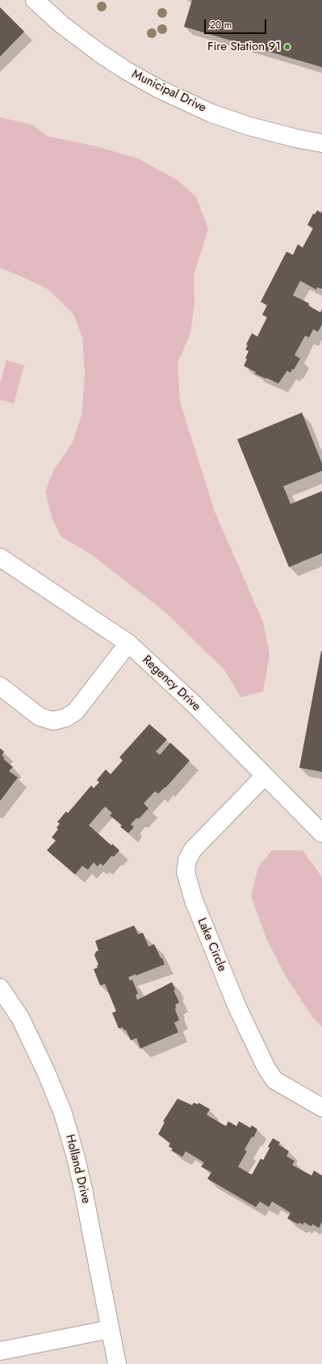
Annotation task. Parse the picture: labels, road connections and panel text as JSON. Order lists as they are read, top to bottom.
{
  "streets": {
    "street": [
      "Municipal Drive",
      "Regency Drive",
      "Lake Circle",
      "Holland Drive"
    ]
  },
  "crossings": [
    ["Regency Drive", "Lake Circle"]
  ],
  "places": ["Fire Station 91"],
  "scale_bar": "20 m"
}
